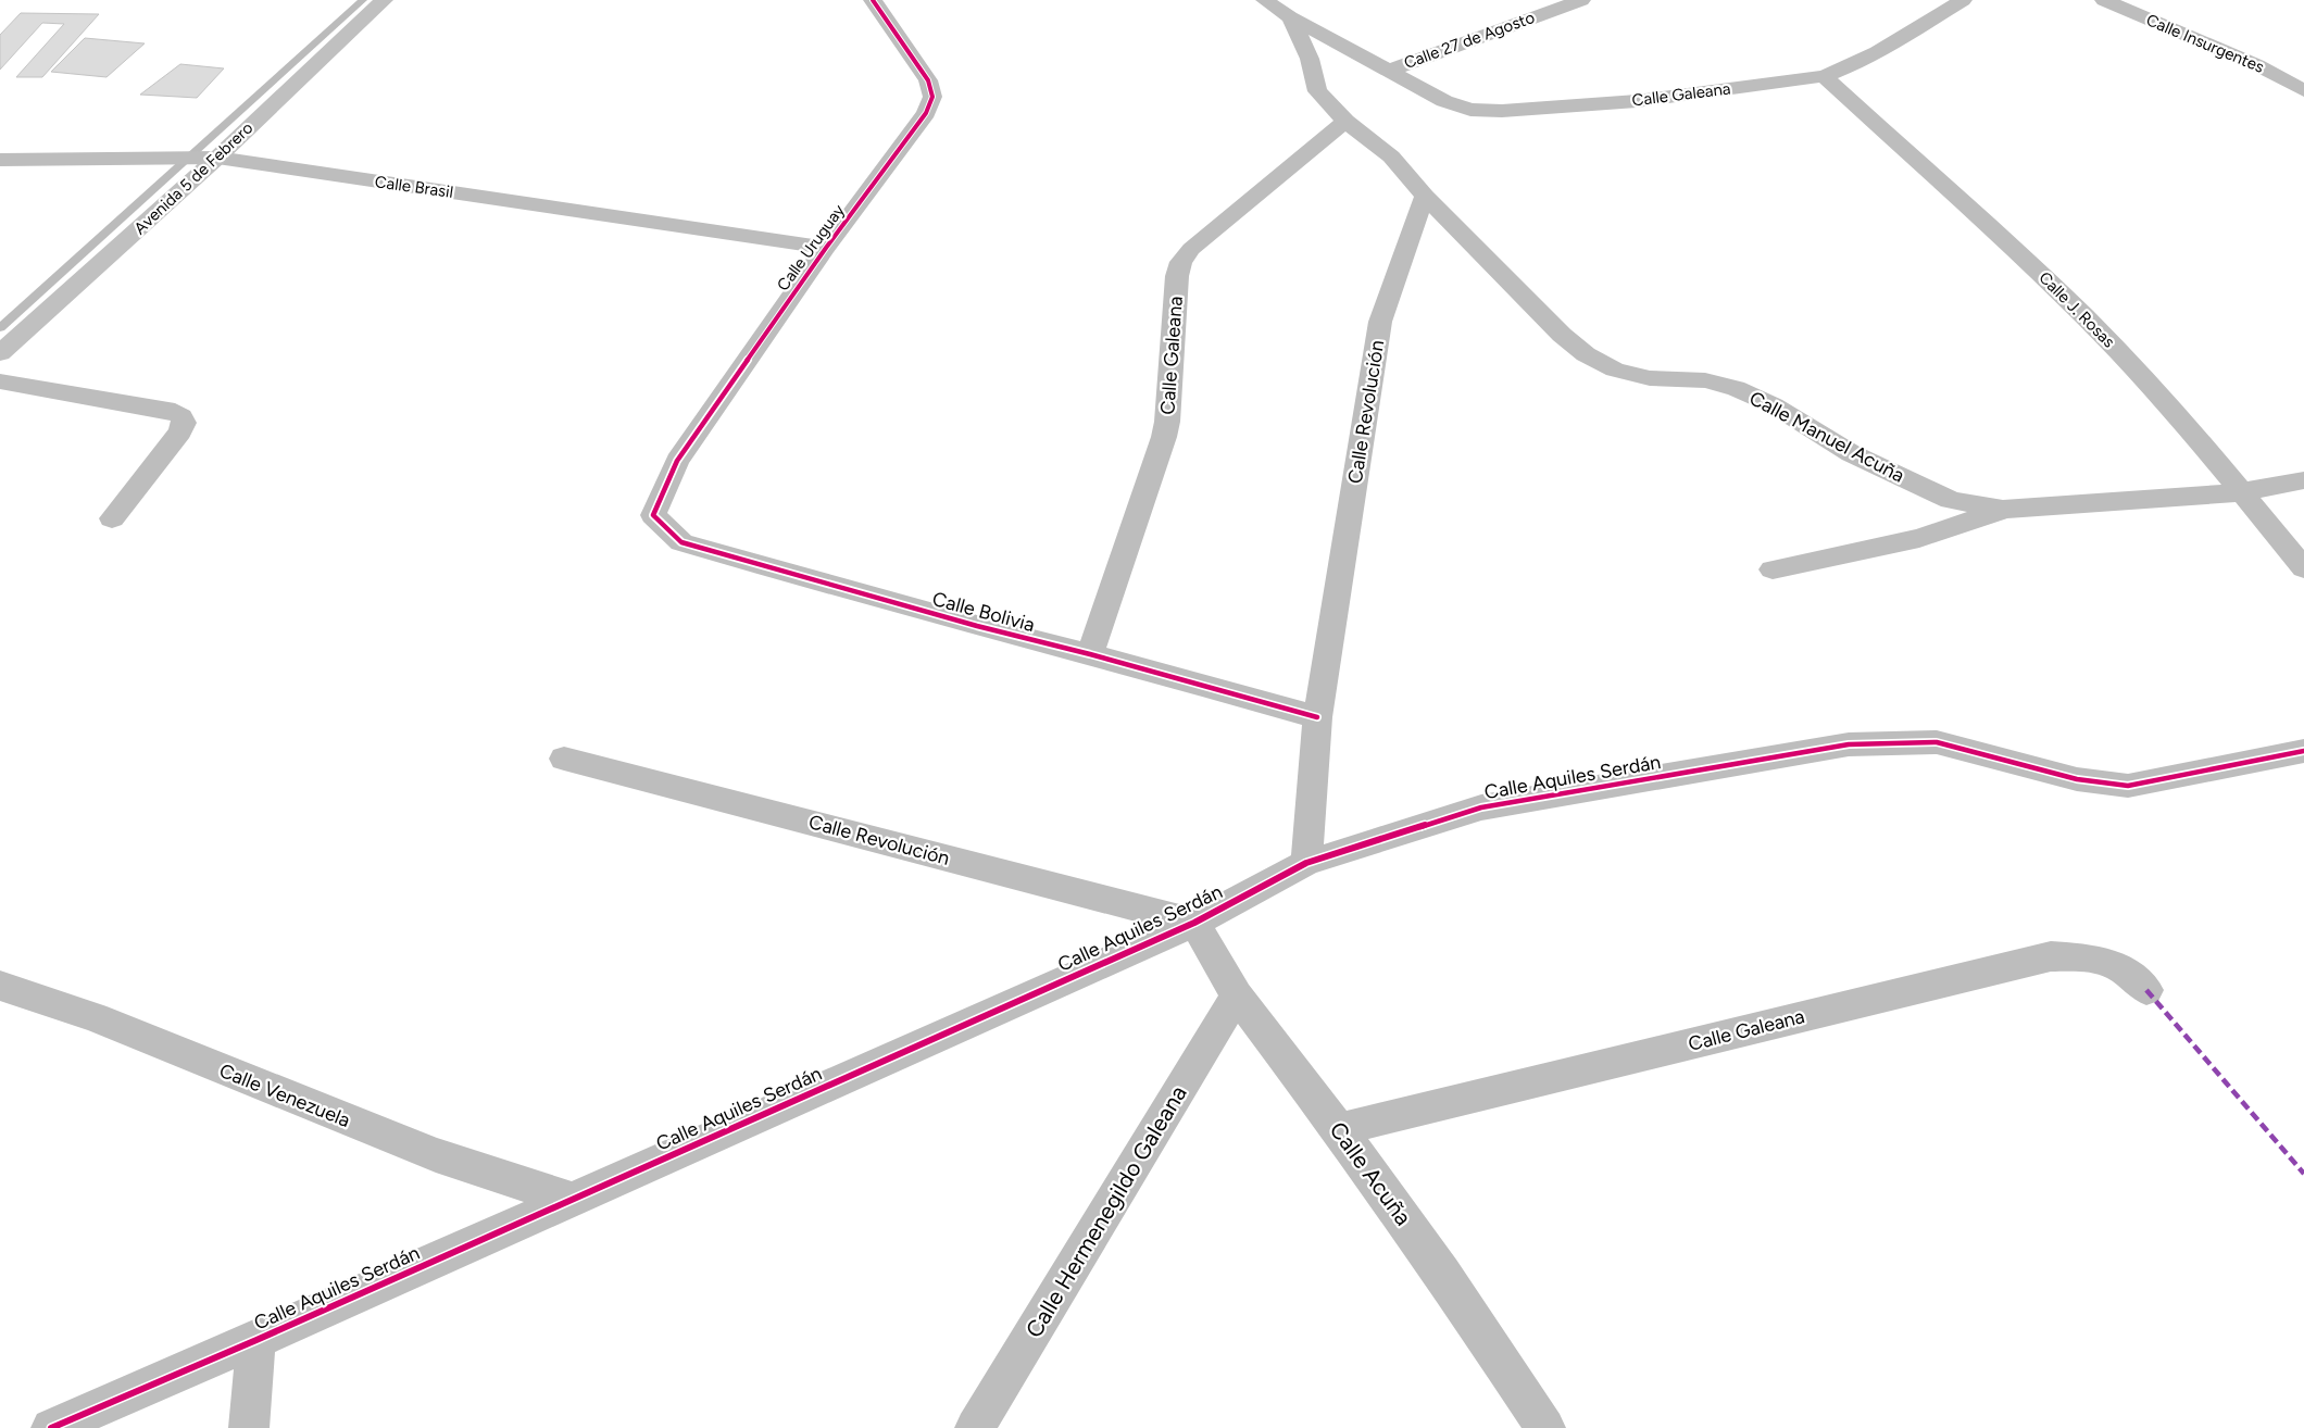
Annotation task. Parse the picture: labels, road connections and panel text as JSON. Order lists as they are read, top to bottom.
{
  "streets": {
    "street": [
      "Calle 27 de Agosto",
      "Calle Insurgentes",
      "Calle Galeana",
      "Avenida 5 de Febrero",
      "Calle Brasil",
      "Calle Uruguay",
      "Calle J. Rosas",
      "Calle Revolución",
      "Calle Manuel Acuña",
      "Calle Bolivia",
      "Calle Aquiles Serdán",
      "Calle Venezuela",
      "Calle Acuña",
      "Calle Hermenegildo Galeana"
    ]
  },
  "crossings": [
    ["Calle 27 de Agosto", "Calle Galeana"],
    ["Calle Galeana", "Calle J. Rosas"],
    ["Calle Galeana", "Calle Bolivia"],
    ["Calle Galeana", "Calle Acuña"],
    ["Avenida 5 de Febrero", "Calle Brasil"],
    ["Calle Brasil", "Calle Uruguay"],
    ["Calle Uruguay", "Calle Bolivia"],
    ["Calle J. Rosas", "Calle Manuel Acuña"],
    ["Calle Revolución", "Calle Manuel Acuña"],
    ["Calle Revolución", "Calle Bolivia"],
    ["Calle Revolución", "Calle Aquiles Serdán"],
    ["Calle Revolución", "Calle Acuña"],
    ["Calle Aquiles Serdán", "Calle Venezuela"],
    ["Calle Aquiles Serdán", "Calle Acuña"],
    ["Calle Acuña", "Calle Hermenegildo Galeana"]
  ]
}
